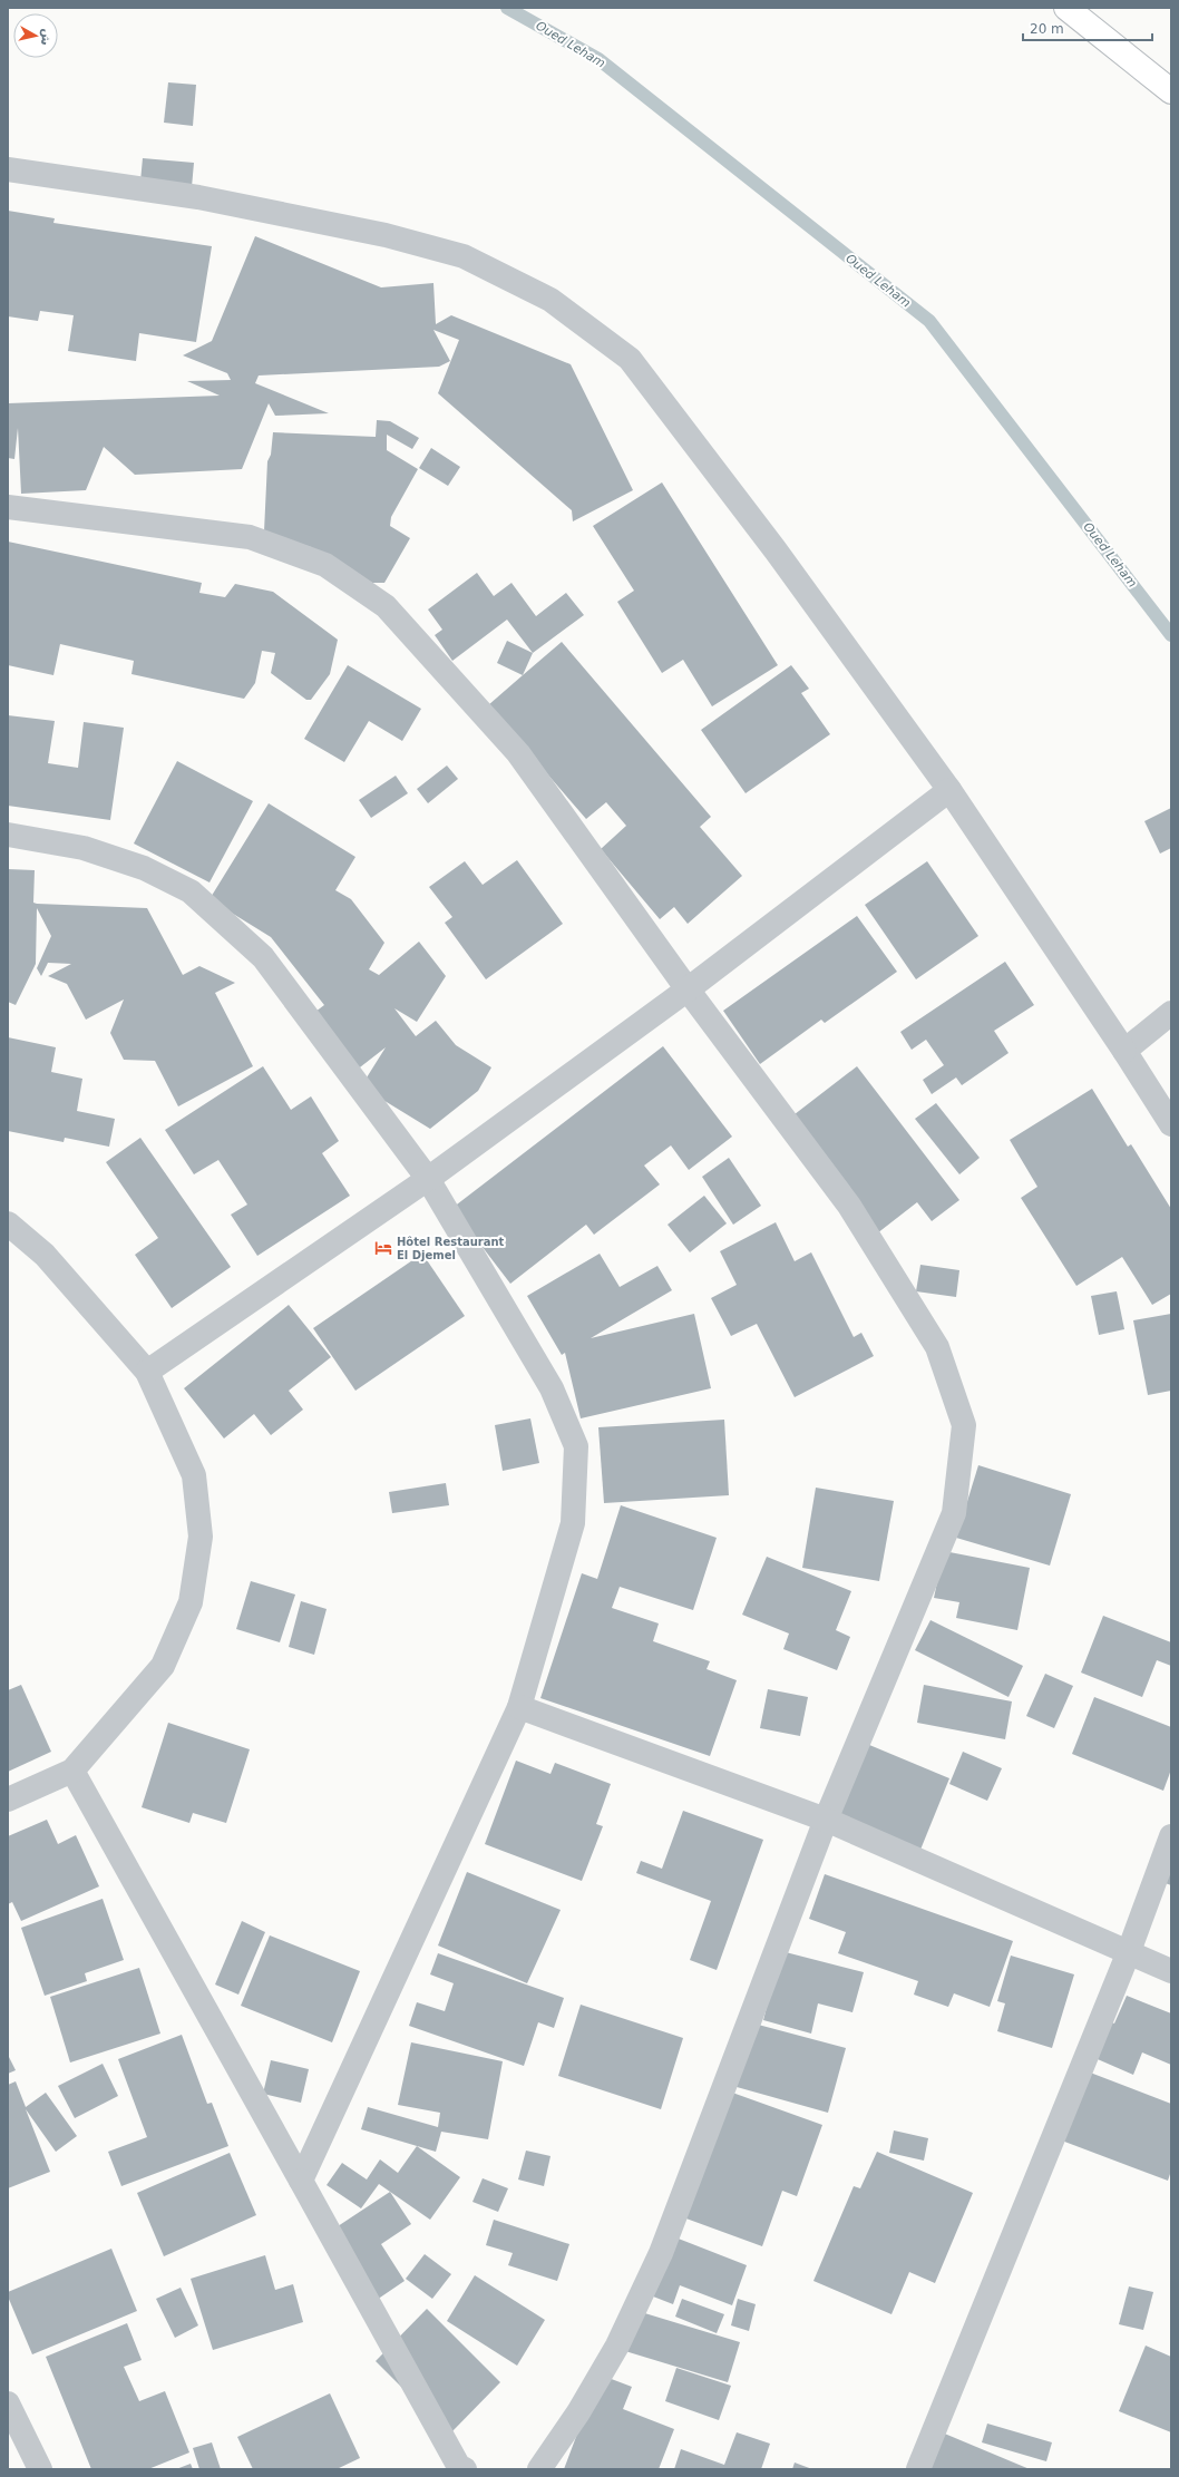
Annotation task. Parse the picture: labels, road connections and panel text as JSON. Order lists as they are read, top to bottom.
{
  "water": ["Oued Leham"],
  "places": {
    "hotel": ["Hôtel Restaurant El Djemel"]
  },
  "scale_bar": "20 m",
  "north": "right"
}
